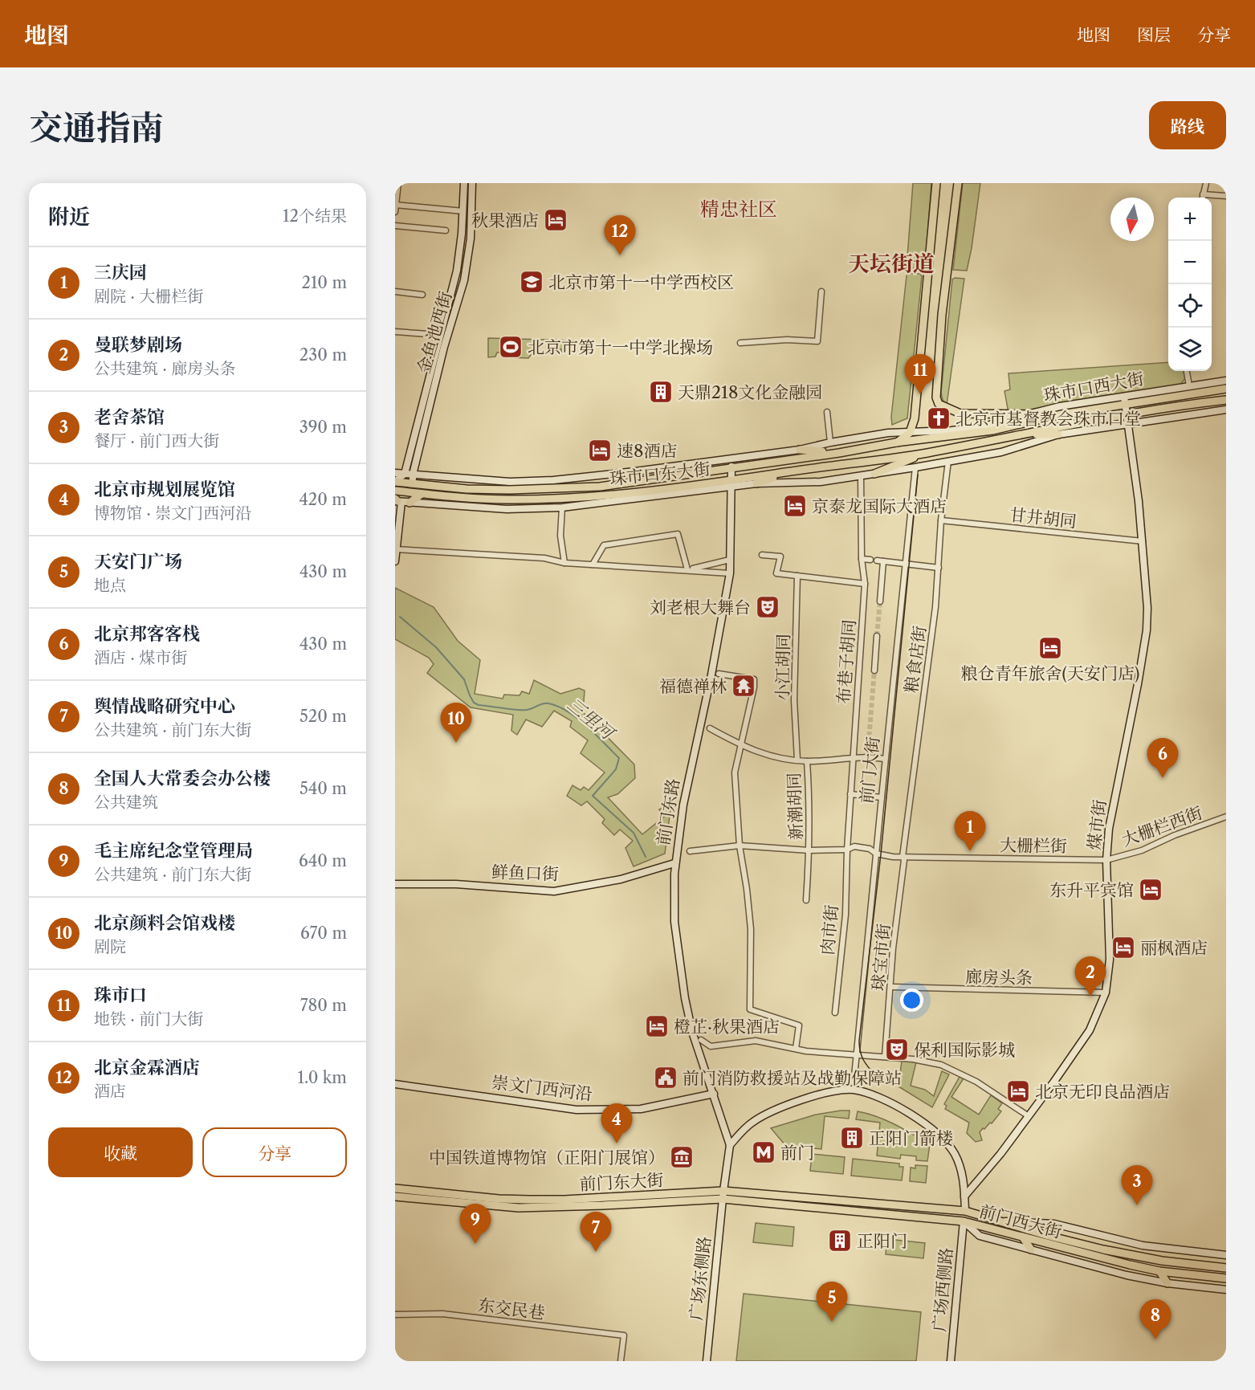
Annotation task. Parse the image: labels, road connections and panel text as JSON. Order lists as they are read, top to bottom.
{
  "streets": {
    "main road": [
      "珠市口西大街",
      "珠市口东大街",
      "前门东大街",
      "前门西大街"
    ],
    "street": [
      "金鱼池西街",
      "甘井胡同",
      "粮食店街",
      "布巷子胡同",
      "小江胡同",
      "前门大街",
      "新潮胡同",
      "前门东路",
      "煤市街",
      "大栅栏西街",
      "大栅栏街",
      "鲜鱼口街",
      "肉市街",
      "球宝市街",
      "廊房头条",
      "崇文门西河沿",
      "广场东侧路",
      "广场西侧路",
      "东交民巷"
    ]
  },
  "crossings": [
    ["金鱼池西街", "珠市口东大街"],
    ["珠市口西大街", "珠市口东大街"],
    ["珠市口西大街", "煤市街"],
    ["珠市口东大街", "布巷子胡同"],
    ["珠市口东大街", "前门大街"],
    ["珠市口东大街", "前门东路"],
    ["甘井胡同", "粮食店街"],
    ["甘井胡同", "煤市街"],
    ["粮食店街", "大栅栏街"],
    ["粮食店街", "球宝市街"],
    ["布巷子胡同", "肉市街"],
    ["前门大街", "大栅栏街"],
    ["前门东路", "鲜鱼口街"],
    ["前门东路", "崇文门西河沿"],
    ["前门东路", "广场东侧路"],
    ["煤市街", "大栅栏西街"],
    ["煤市街", "大栅栏街"],
    ["煤市街", "廊房头条"],
    ["大栅栏西街", "大栅栏街"],
    ["大栅栏街", "球宝市街"],
    ["球宝市街", "廊房头条"],
    ["前门东大街", "前门西大街"],
    ["前门东大街", "广场东侧路"],
    ["前门东大街", "广场西侧路"],
    ["前门西大街", "广场西侧路"]
  ],
  "districts": ["精忠社区", "天坛街道"],
  "water": ["三里河"],
  "places": {
    "hotel": [
      "秋果酒店",
      "速8酒店",
      "京泰龙国际大酒店",
      "粮仓青年旅舍(天安门店)",
      "东升平宾馆",
      "丽枫酒店",
      "橙芷·秋果酒店",
      "北京无印良品酒店"
    ],
    "school or university": ["北京市第十一中学西校区"],
    "sports": ["北京市第十一中学北操场"],
    "building": ["天鼎218文化金融园", "正阳门箭楼", "正阳门"],
    "church": ["北京市基督教会珠市口堂"],
    "theatre": ["刘老根大舞台", "保利国际影城"],
    "temple": ["福德禅林"],
    "public building": ["前门消防救援站及战勤保障站"],
    "metro station": ["前门"],
    "museum": ["中国铁道博物馆（正阳门展馆）"]
  },
  "north": "bottom",
  "page": {
    "header": "地图",
    "nav": ["地图", "图层", "分享"],
    "title": "交通指南",
    "buttons": [
      "路线",
      ["收藏", "分享"]
    ],
    "heading": ["附近", "12个结果"],
    "map_buttons": ["+", "−"],
    "pins": [
      "12",
      "11",
      "10",
      "6",
      "1",
      "2",
      "4",
      "3",
      "9",
      "7",
      "5",
      "8"
    ],
    "list": [
      {
        "mark": "1",
        "name": "三庆园",
        "note": "剧院 · 大栅栏街",
        "value": "210 m"
      },
      {
        "mark": "2",
        "name": "曼联梦剧场",
        "note": "公共建筑 · 廊房头条",
        "value": "230 m"
      },
      {
        "mark": "3",
        "name": "老舍茶馆",
        "note": "餐厅 · 前门西大街",
        "value": "390 m"
      },
      {
        "mark": "4",
        "name": "北京市规划展览馆",
        "note": "博物馆 · 崇文门西河沿",
        "value": "420 m"
      },
      {
        "mark": "5",
        "name": "天安门广场",
        "note": "地点",
        "value": "430 m"
      },
      {
        "mark": "6",
        "name": "北京邦客客栈",
        "note": "酒店 · 煤市街",
        "value": "430 m"
      },
      {
        "mark": "7",
        "name": "舆情战略研究中心",
        "note": "公共建筑 · 前门东大街",
        "value": "520 m"
      },
      {
        "mark": "8",
        "name": "全国人大常委会办公楼",
        "note": "公共建筑",
        "value": "540 m"
      },
      {
        "mark": "9",
        "name": "毛主席纪念堂管理局",
        "note": "公共建筑 · 前门东大街",
        "value": "640 m"
      },
      {
        "mark": "10",
        "name": "北京颜料会馆戏楼",
        "note": "剧院",
        "value": "670 m"
      },
      {
        "mark": "11",
        "name": "珠市口",
        "note": "地铁 · 前门大街",
        "value": "780 m"
      },
      {
        "mark": "12",
        "name": "北京金霖酒店",
        "note": "酒店",
        "value": "1.0 km"
      }
    ]
  }
}
